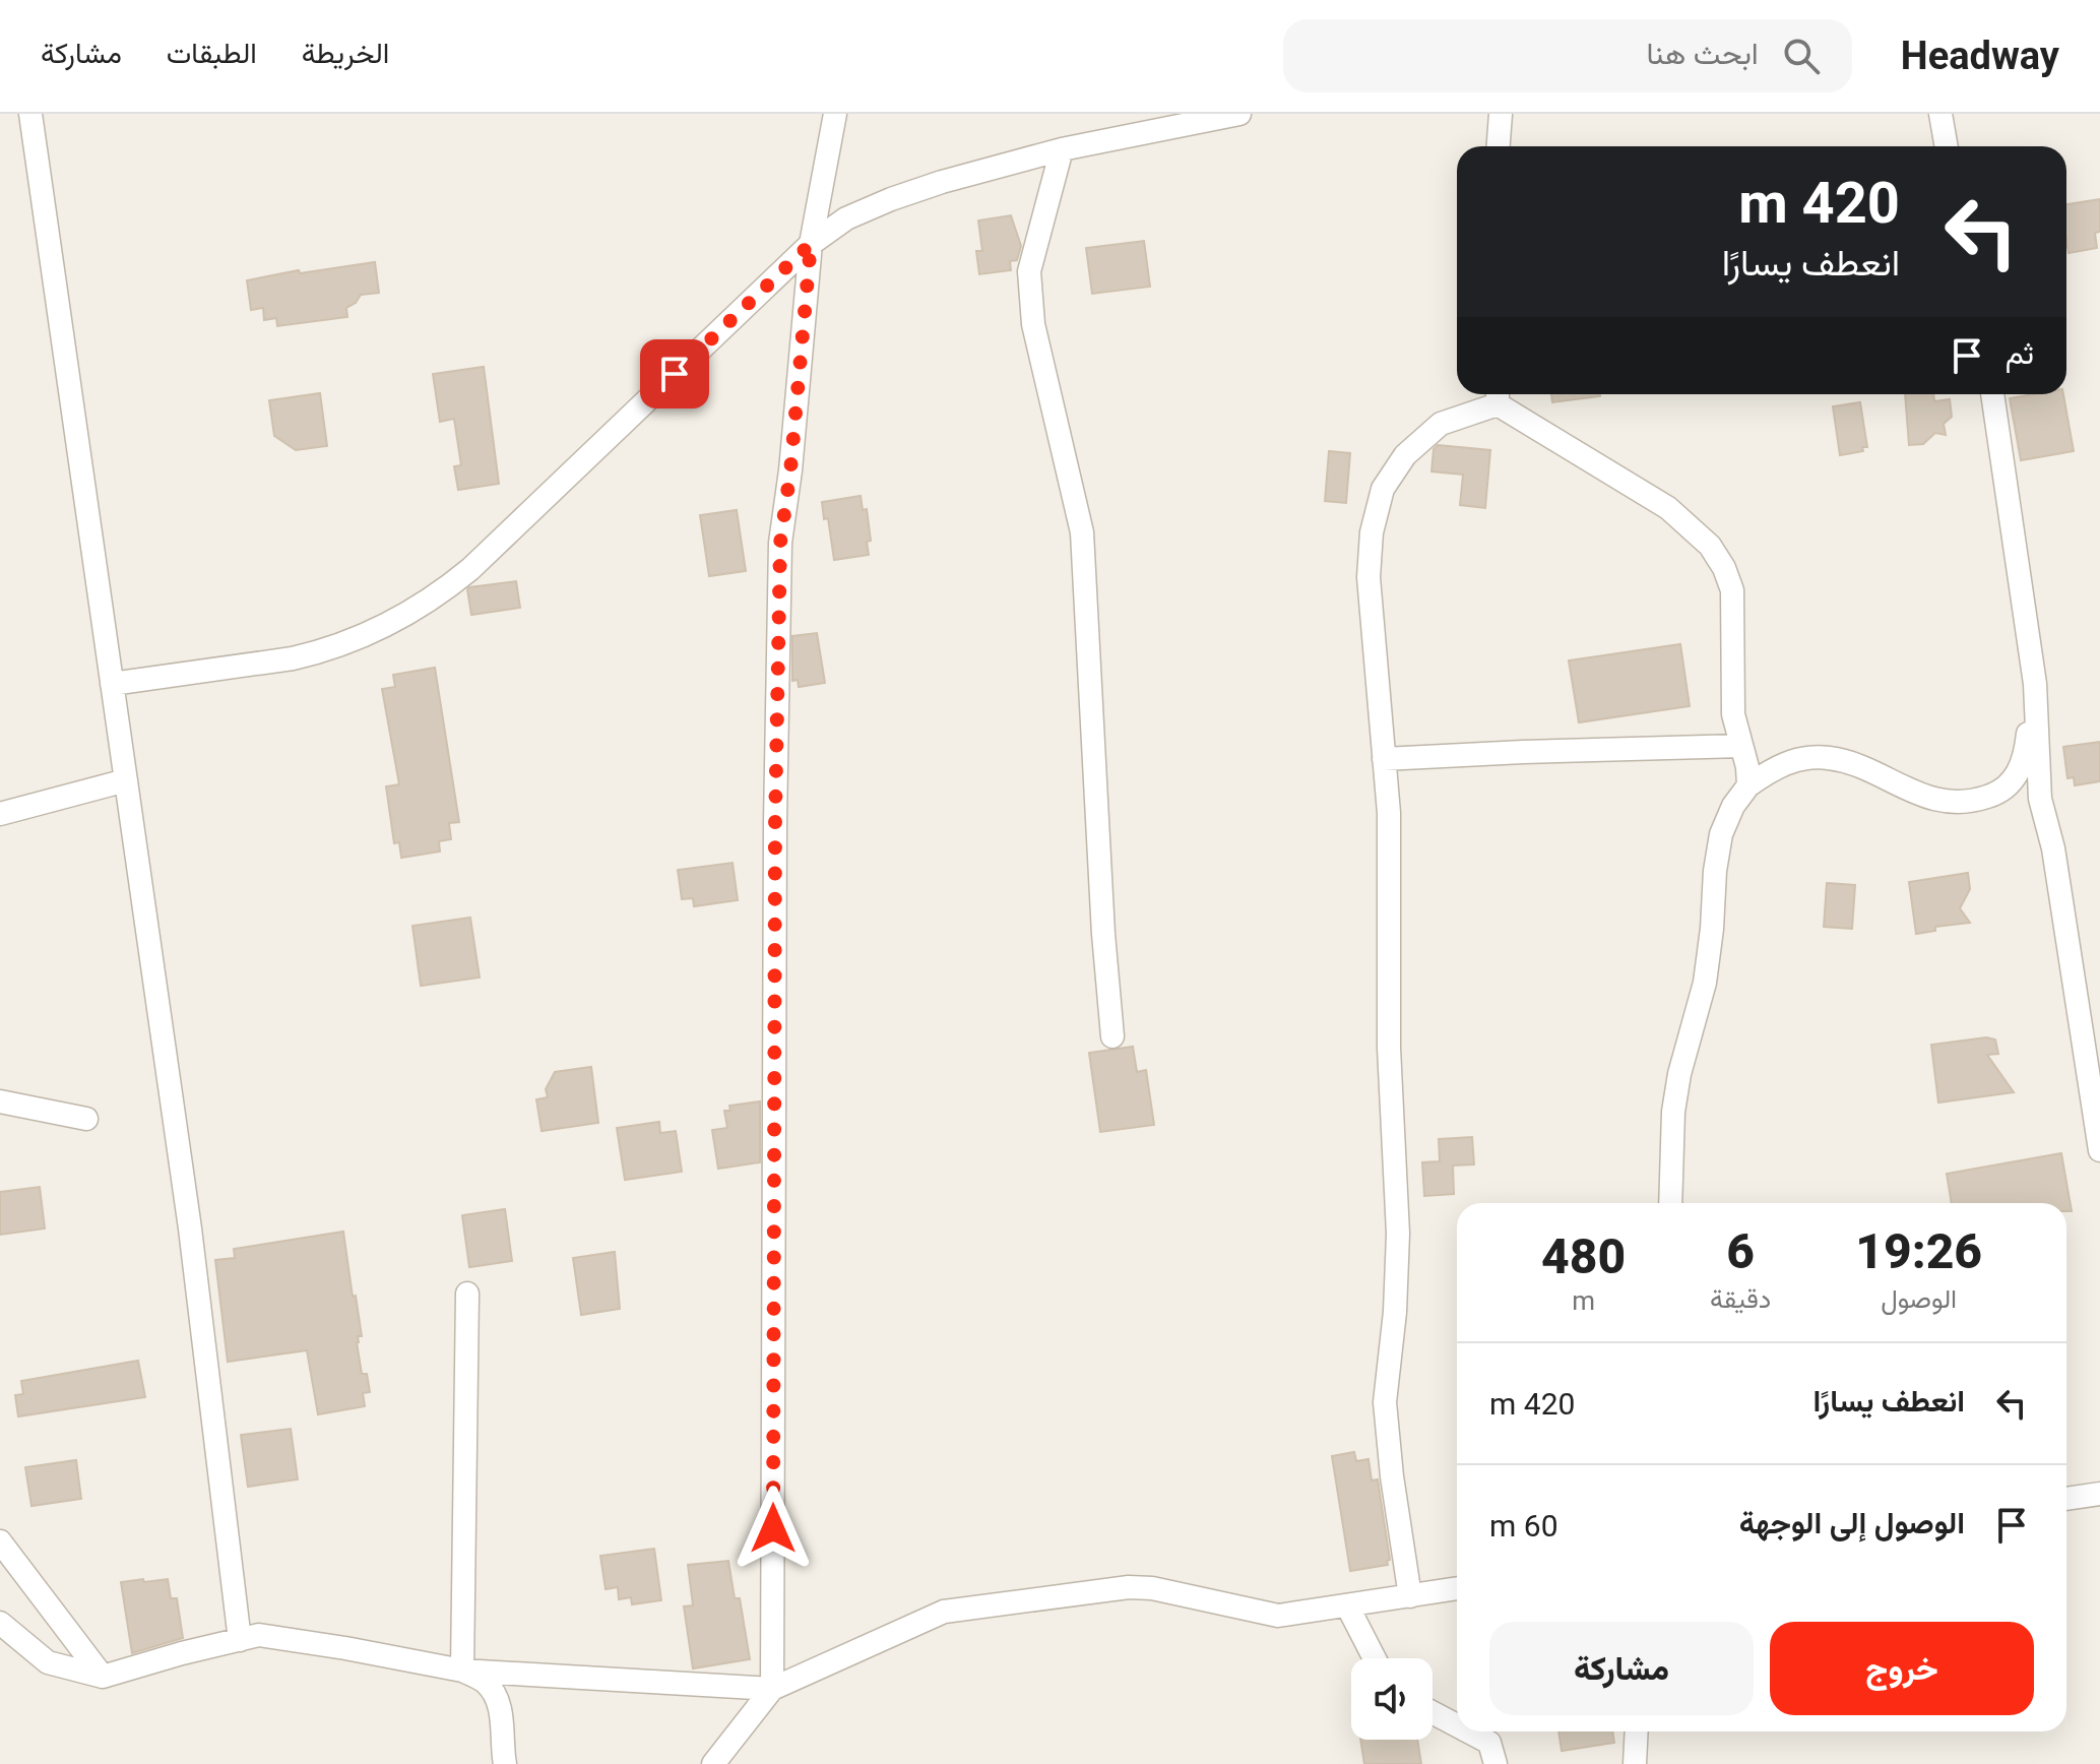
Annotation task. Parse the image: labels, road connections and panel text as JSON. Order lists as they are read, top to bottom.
{
  "page": {
    "header": "Headway",
    "search": "ابحث هنا",
    "nav": ["الخريطة", "الطبقات", "مشاركة"],
    "turn": ["420 m", "انعطف يسارًا"],
    "then": "ثم",
    "eta": [
      "19:26",
      "الوصول",
      "6",
      "دقيقة",
      "480",
      "m"
    ],
    "list": [
      {
        "name": "انعطف يسارًا",
        "value": "420 m"
      },
      {
        "name": "الوصول إلى الوجهة",
        "value": "60 m"
      }
    ],
    "buttons": ["خروج", "مشاركة"]
  }
}
